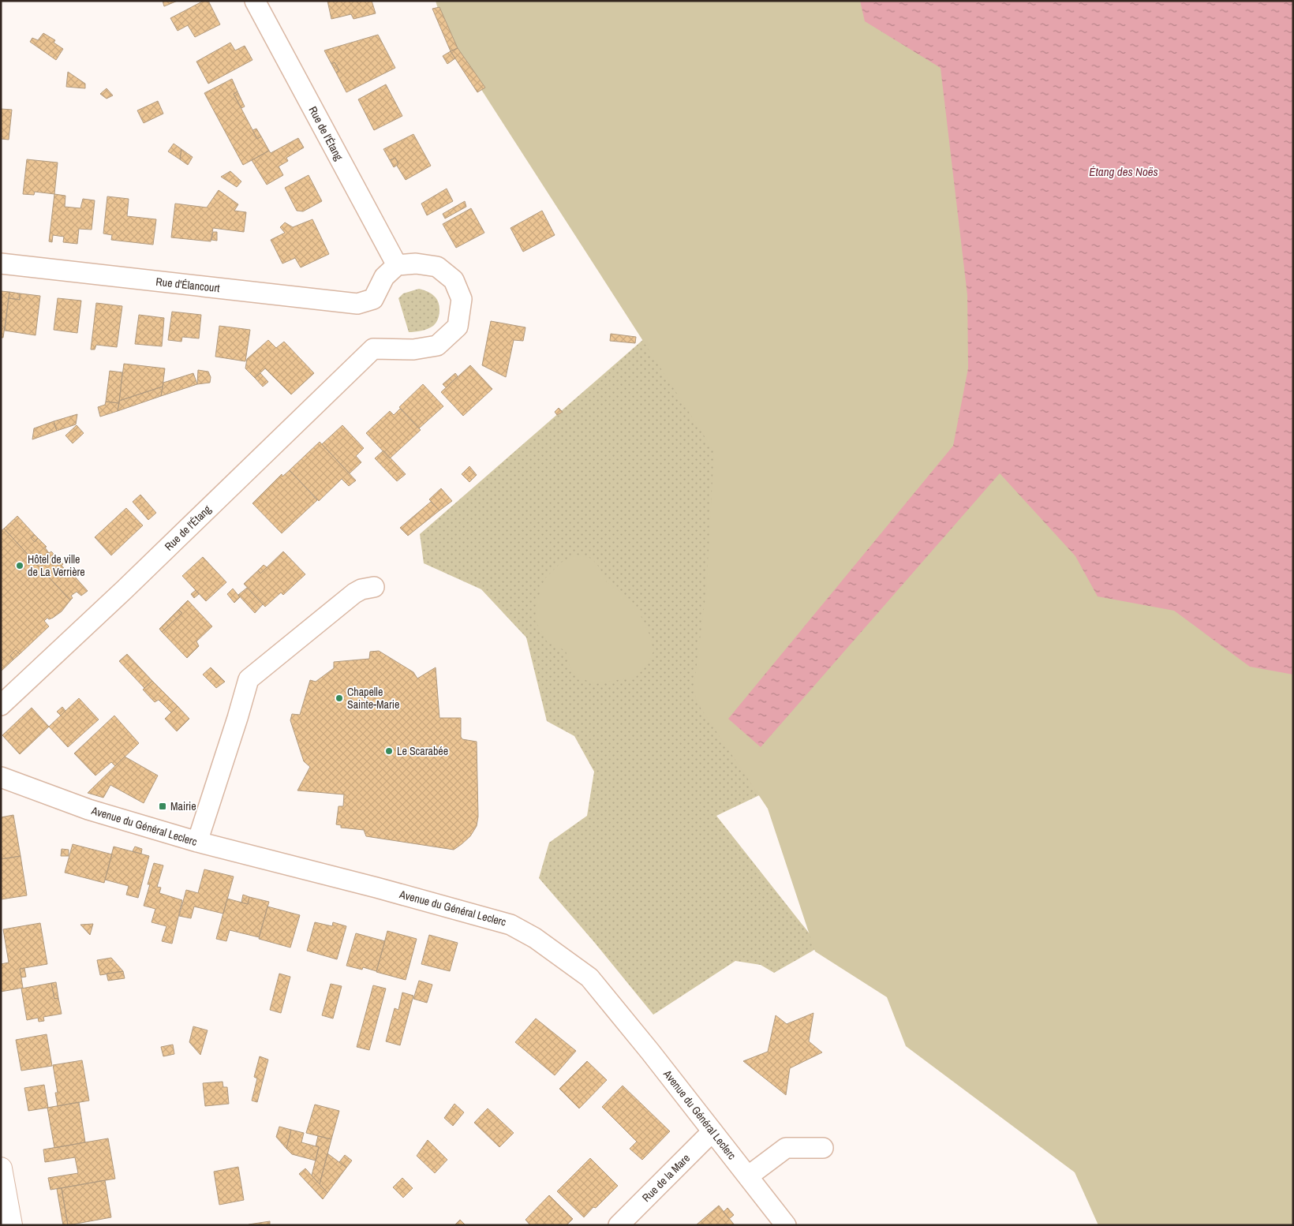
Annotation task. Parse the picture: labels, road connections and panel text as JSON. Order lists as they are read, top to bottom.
{
  "streets": {
    "street": [
      "Rue de l'Étang",
      "Rue d'Élancourt",
      "Avenue du Général Leclerc",
      "Rue de la Mare"
    ]
  },
  "crossings": [
    ["Rue de l'Étang", "Rue d'Élancourt"],
    ["Avenue du Général Leclerc", "Rue de la Mare"]
  ],
  "water": ["Étang des Noës"],
  "places": {
    "other": ["Hôtel de ville de La Verrière", "Chapelle Sainte-Marie", "Le Scarabée"],
    "transit": ["Mairie"]
  }
}
